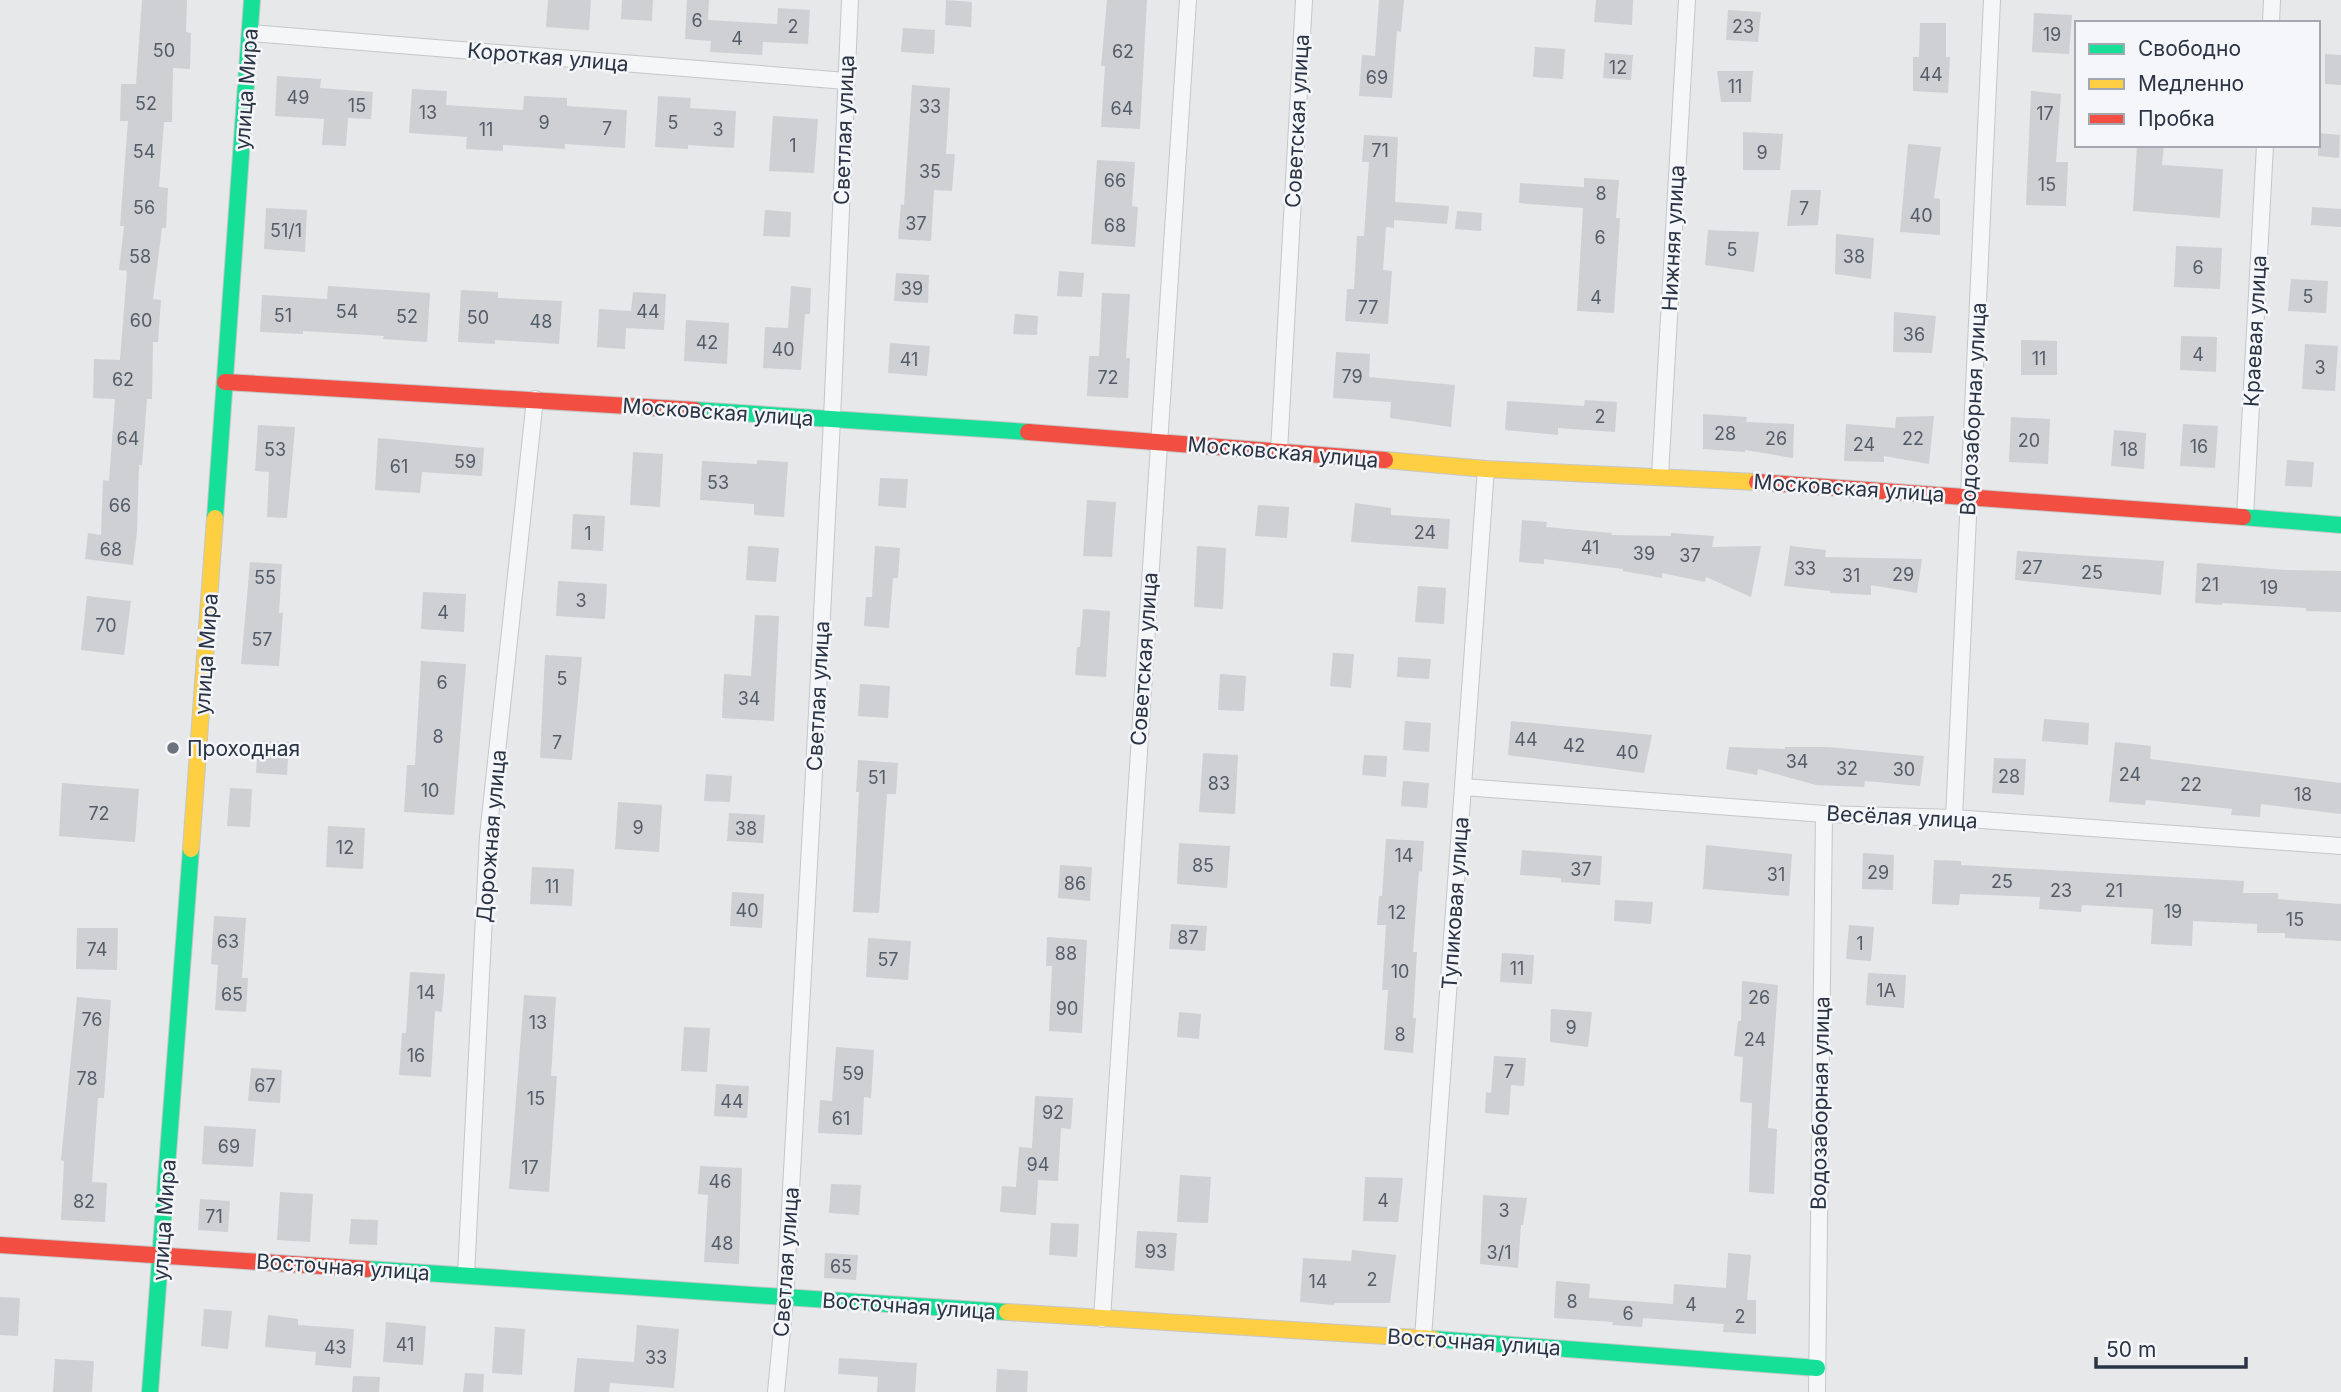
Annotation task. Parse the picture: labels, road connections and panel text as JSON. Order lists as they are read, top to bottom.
{
  "streets": {
    "street": [
      "Короткая улица",
      "улица Мира",
      "Советская улица",
      "Светлая улица",
      "Нижняя улица",
      "Краевая улица",
      "Водозаборная улица",
      "Московская улица",
      "Весёлая улица",
      "Дорожная улица",
      "Тупиковая улица",
      "Восточная улица"
    ]
  },
  "crossings": [
    ["Короткая улица", "улица Мира"],
    ["Короткая улица", "Светлая улица"],
    ["улица Мира", "Московская улица"],
    ["улица Мира", "Восточная улица"],
    ["Советская улица", "Московская улица"],
    ["Советская улица", "Восточная улица"],
    ["Светлая улица", "Московская улица"],
    ["Светлая улица", "Восточная улица"],
    ["Нижняя улица", "Московская улица"],
    ["Краевая улица", "Московская улица"],
    ["Водозаборная улица", "Московская улица"],
    ["Водозаборная улица", "Весёлая улица"],
    ["Водозаборная улица", "Восточная улица"],
    ["Московская улица", "Дорожная улица"],
    ["Московская улица", "Тупиковая улица"],
    ["Весёлая улица", "Тупиковая улица"],
    ["Дорожная улица", "Восточная улица"],
    ["Тупиковая улица", "Восточная улица"]
  ],
  "places": ["Проходная"],
  "house_numbers": [
    "6",
    "2",
    "23",
    "19",
    "4",
    "50",
    "62",
    "12",
    "44",
    "69",
    "11",
    "49",
    "52",
    "15",
    "33",
    "64",
    "13",
    "17",
    "9",
    "5",
    "7",
    "11",
    "3",
    "1",
    "71",
    "54",
    "9",
    "35",
    "66",
    "15",
    "8",
    "56",
    "7",
    "40",
    "37",
    "68",
    "51/1",
    "6",
    "5",
    "58",
    "38",
    "6",
    "39",
    "5",
    "4",
    "77",
    "54",
    "44",
    "51",
    "52",
    "50",
    "60",
    "48",
    "36",
    "42",
    "40",
    "4",
    "11",
    "41",
    "3",
    "79",
    "72",
    "62",
    "2",
    "28",
    "64",
    "26",
    "22",
    "20",
    "24",
    "16",
    "53",
    "18",
    "59",
    "61",
    "53",
    "66",
    "24",
    "1",
    "41",
    "68",
    "39",
    "37",
    "27",
    "33",
    "25",
    "29",
    "31",
    "55",
    "21",
    "19",
    "3",
    "4",
    "70",
    "57",
    "5",
    "6",
    "34",
    "8",
    "44",
    "7",
    "42",
    "40",
    "34",
    "32",
    "30",
    "24",
    "28",
    "51",
    "83",
    "22",
    "10",
    "18",
    "72",
    "9",
    "38",
    "12",
    "14",
    "85",
    "37",
    "29",
    "31",
    "25",
    "86",
    "11",
    "23",
    "21",
    "40",
    "19",
    "12",
    "15",
    "87",
    "63",
    "1",
    "74",
    "88",
    "57",
    "11",
    "10",
    "1А",
    "14",
    "65",
    "26",
    "90",
    "76",
    "13",
    "9",
    "8",
    "24",
    "16",
    "7",
    "59",
    "78",
    "67",
    "15",
    "44",
    "92",
    "61",
    "69",
    "94",
    "17",
    "46",
    "4",
    "82",
    "3",
    "71",
    "48",
    "93",
    "3/1",
    "65",
    "2",
    "14",
    "8",
    "4",
    "6",
    "2",
    "41",
    "43",
    "33"
  ],
  "legend": ["Свободно", "Медленно", "Пробка"],
  "scale_bar": "50 m"
}
